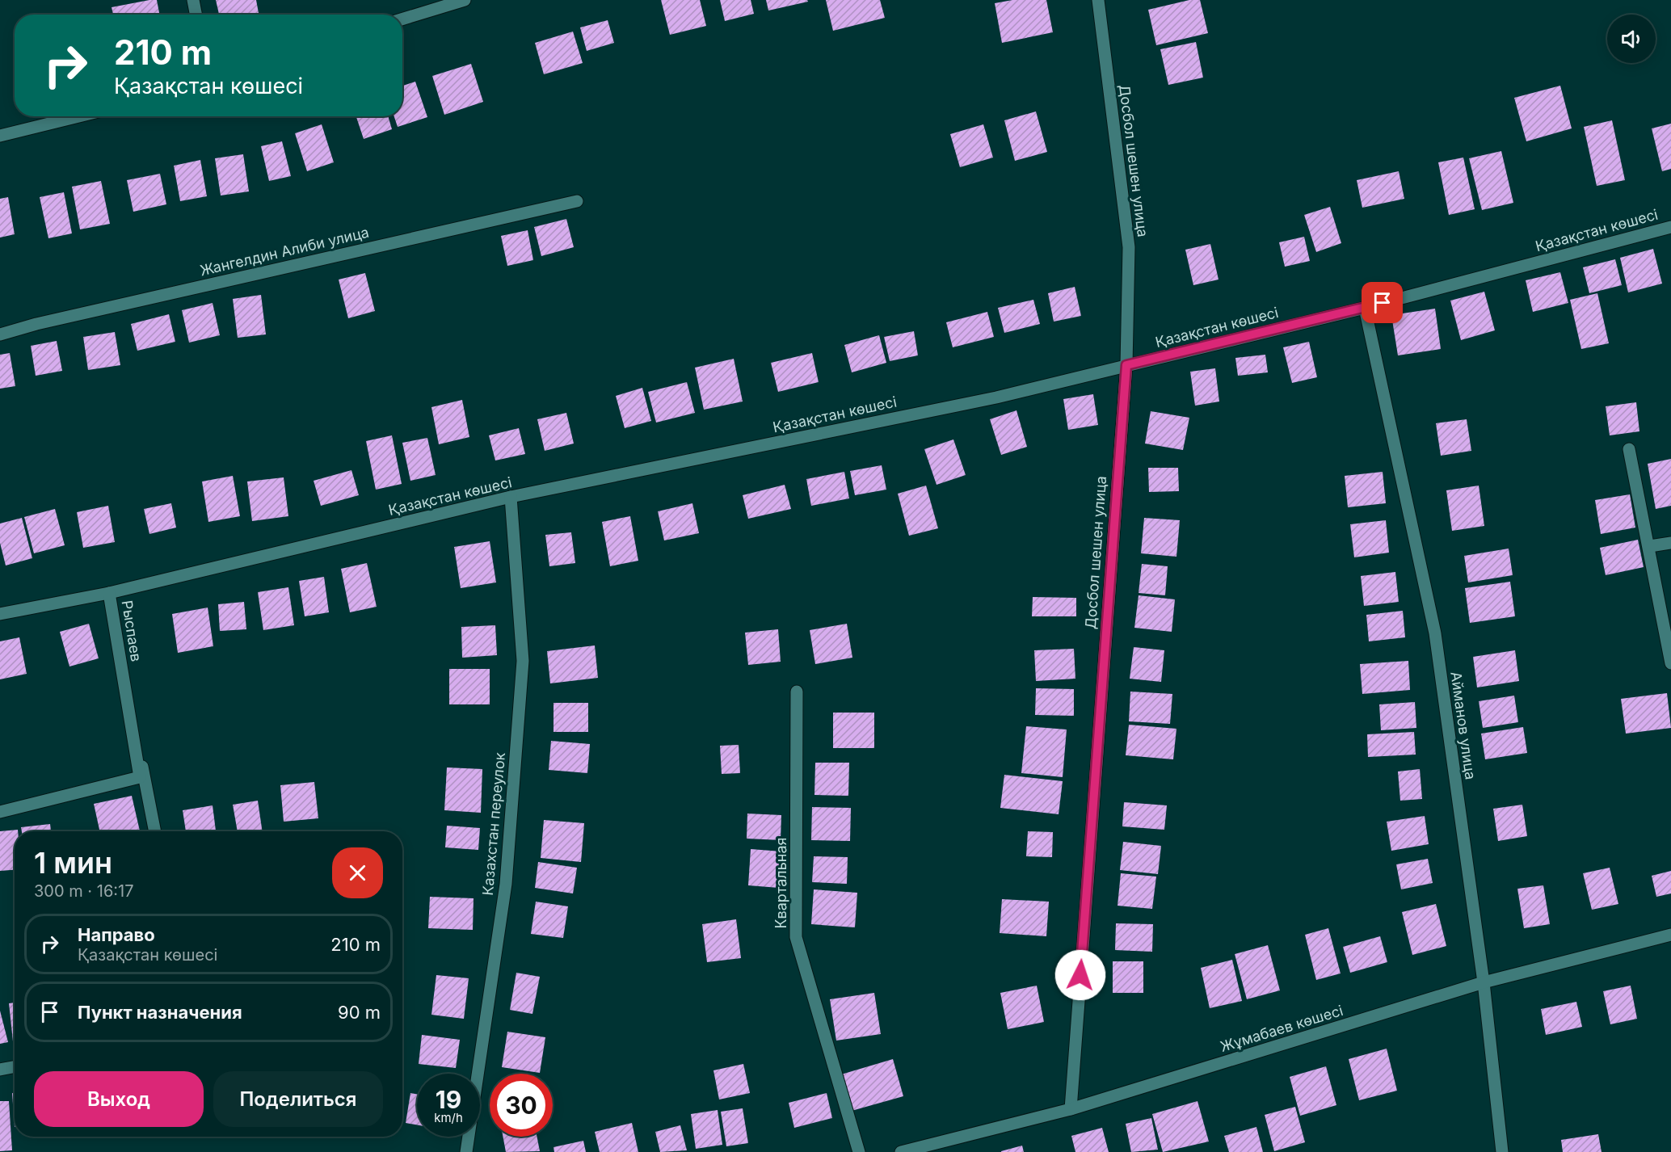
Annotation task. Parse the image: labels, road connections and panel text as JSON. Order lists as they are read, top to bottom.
{
  "streets": {
    "street": [
      "Досбол шешен улица",
      "Қазақстан көшесі",
      "Жангелдин Алиби улица",
      "Рыспаев",
      "Айманов улица",
      "Казахстан переулок",
      "Квартальная",
      "Жұмабаев көшесі"
    ]
  },
  "crossings": [
    ["Досбол шешен улица", "Қазақстан көшесі"],
    ["Досбол шешен улица", "Жұмабаев көшесі"],
    ["Қазақстан көшесі", "Рыспаев"],
    ["Қазақстан көшесі", "Айманов улица"],
    ["Қазақстан көшесі", "Казахстан переулок"],
    ["Айманов улица", "Жұмабаев көшесі"]
  ],
  "page": {
    "turn": ["210 m", "Қазақстан көшесі"],
    "heading": ["1 мин", "300 m · 16:17"],
    "list": [
      {
        "name": "Направо",
        "note": "Қазақстан көшесі",
        "value": "210 m"
      },
      {
        "name": "Пункт назначения",
        "value": "90 m"
      }
    ],
    "buttons": ["Выход", "Поделиться"],
    "speed": "19 km/h",
    "limit": "30"
  }
}
